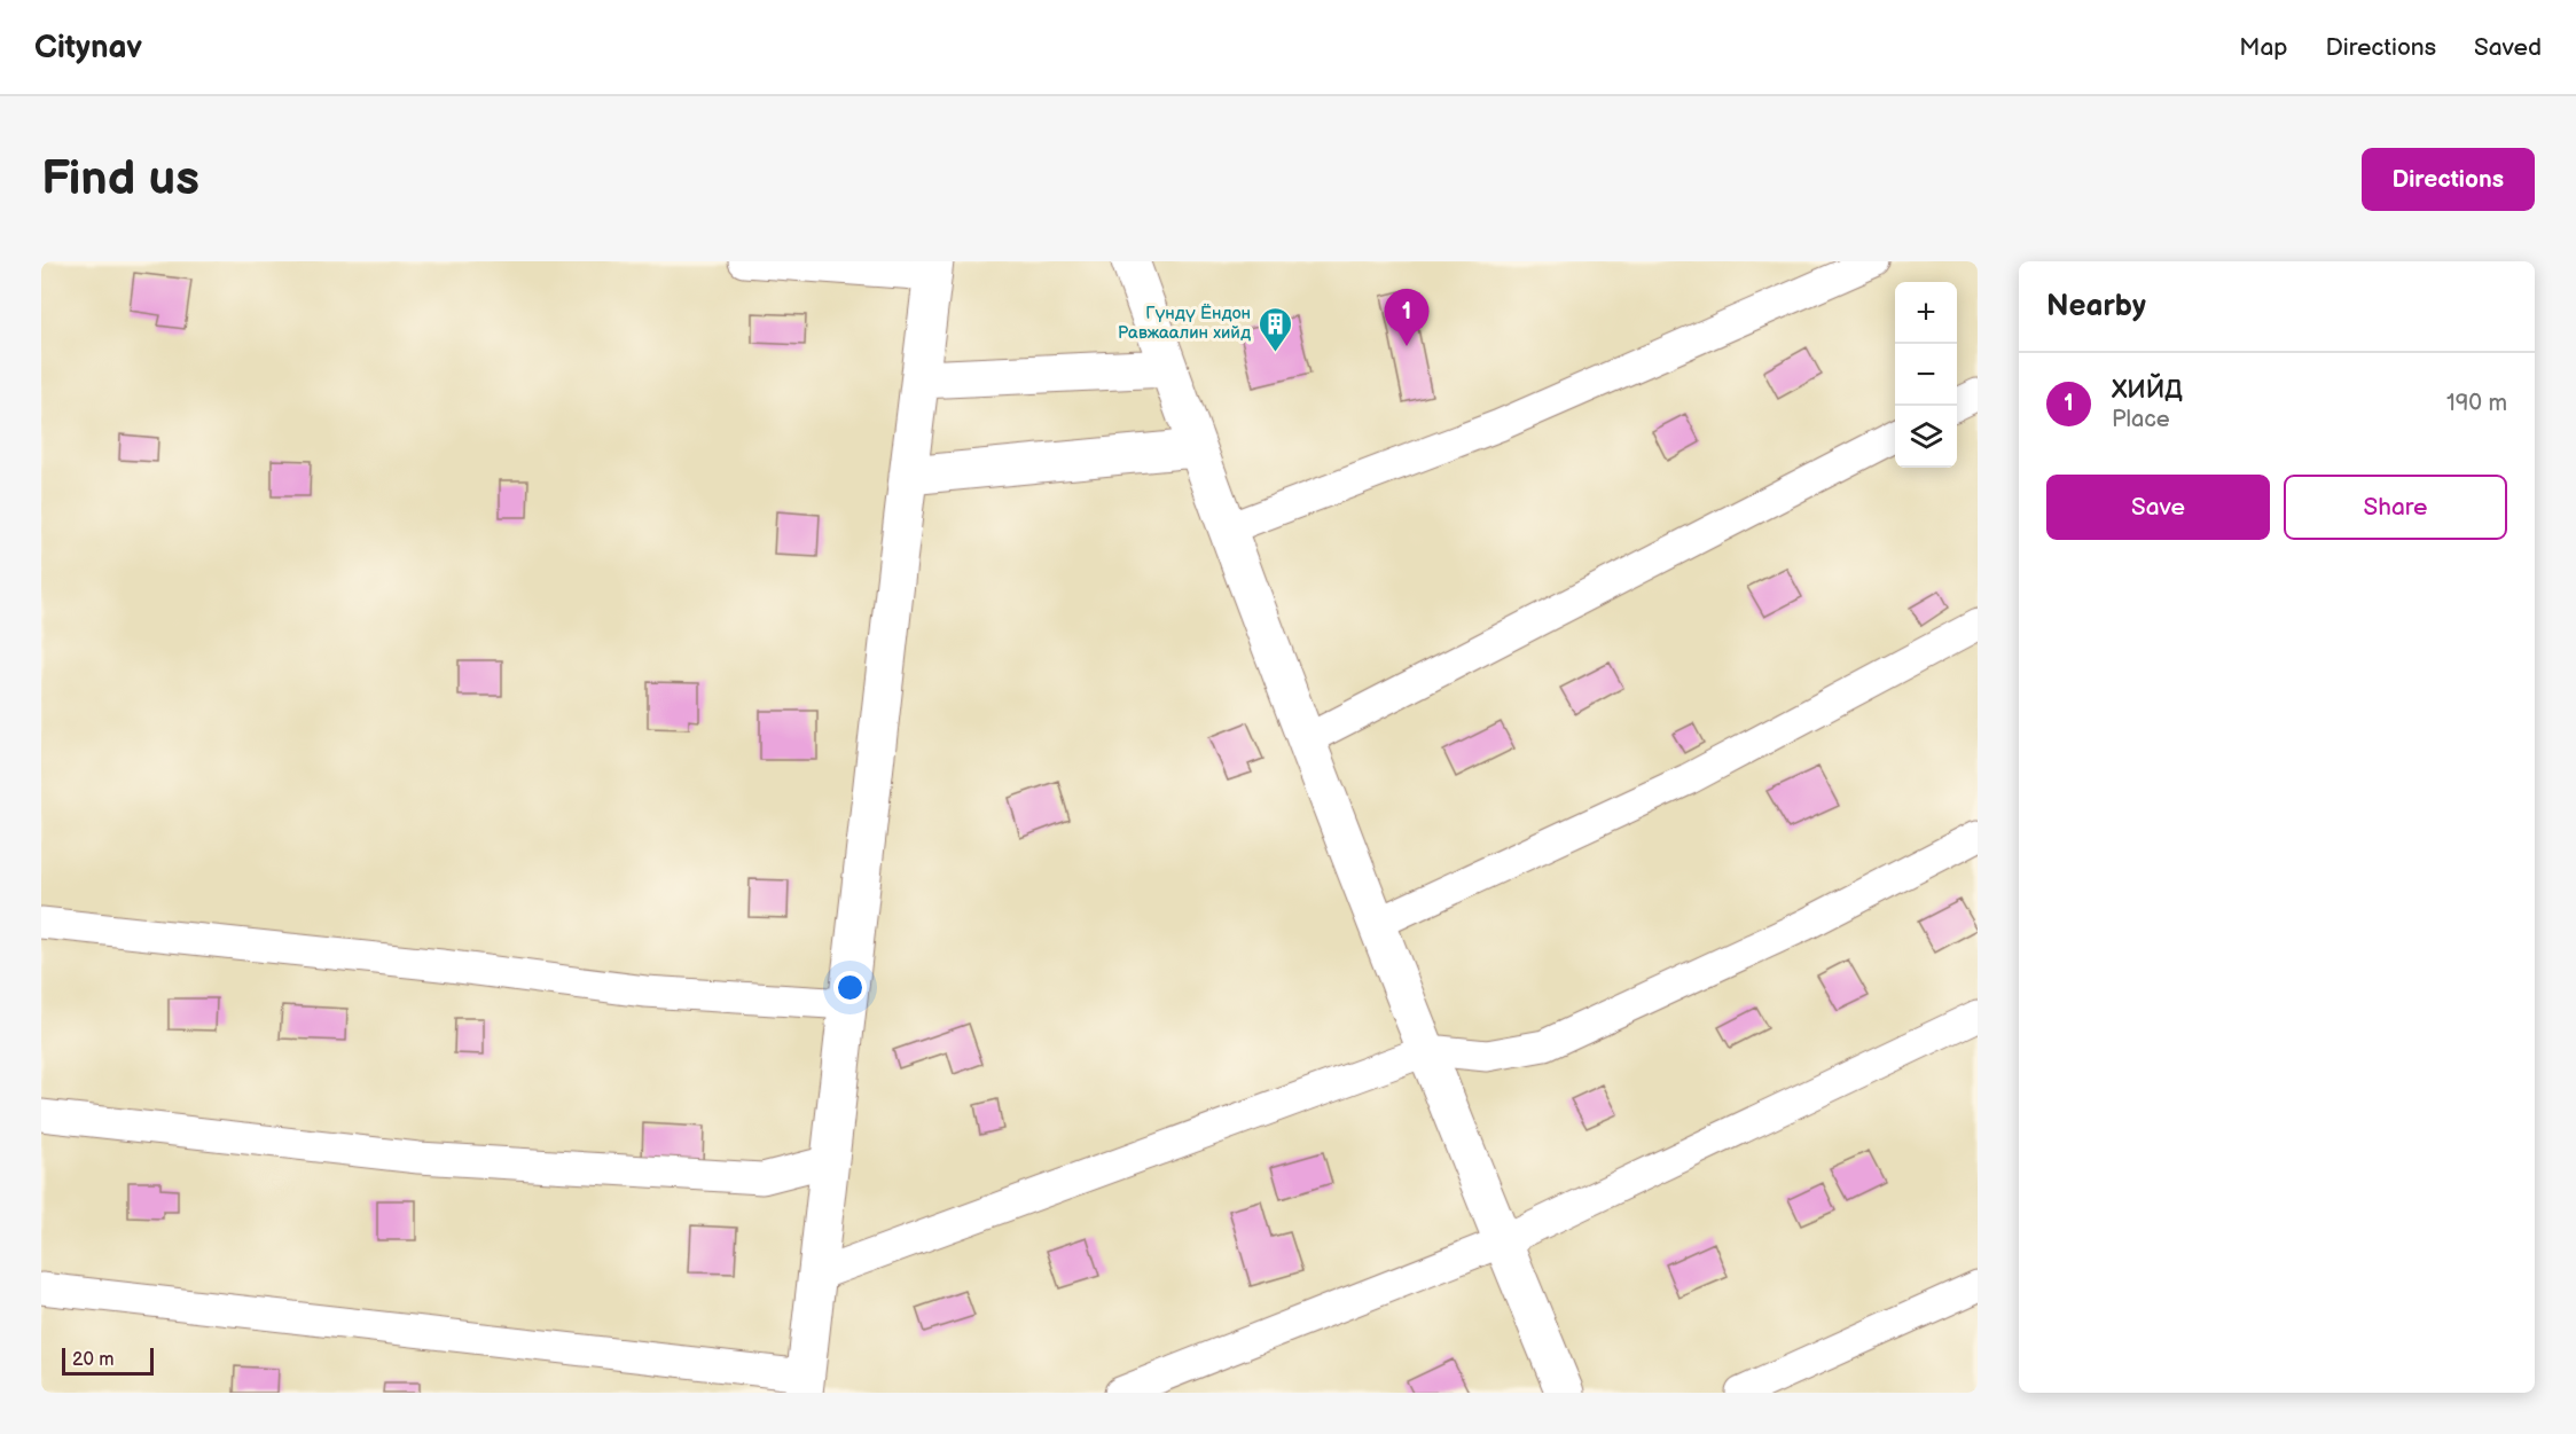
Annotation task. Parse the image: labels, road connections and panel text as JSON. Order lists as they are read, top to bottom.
{
  "places": {
    "building": ["Гүндү Ёндон Равжаалин хийд"]
  },
  "scale_bar": "20 m",
  "page": {
    "header": "Citynav",
    "nav": ["Map", "Directions", "Saved"],
    "buttons": [
      "Directions",
      ["Save", "Share"]
    ],
    "title": "Find us",
    "heading": "Nearby",
    "map_buttons": ["+", "−"],
    "pins": "1",
    "list": [
      {
        "mark": "1",
        "name": "ХИЙД",
        "note": "Place",
        "value": "190 m"
      }
    ],
    "scale": "20 m"
  }
}
